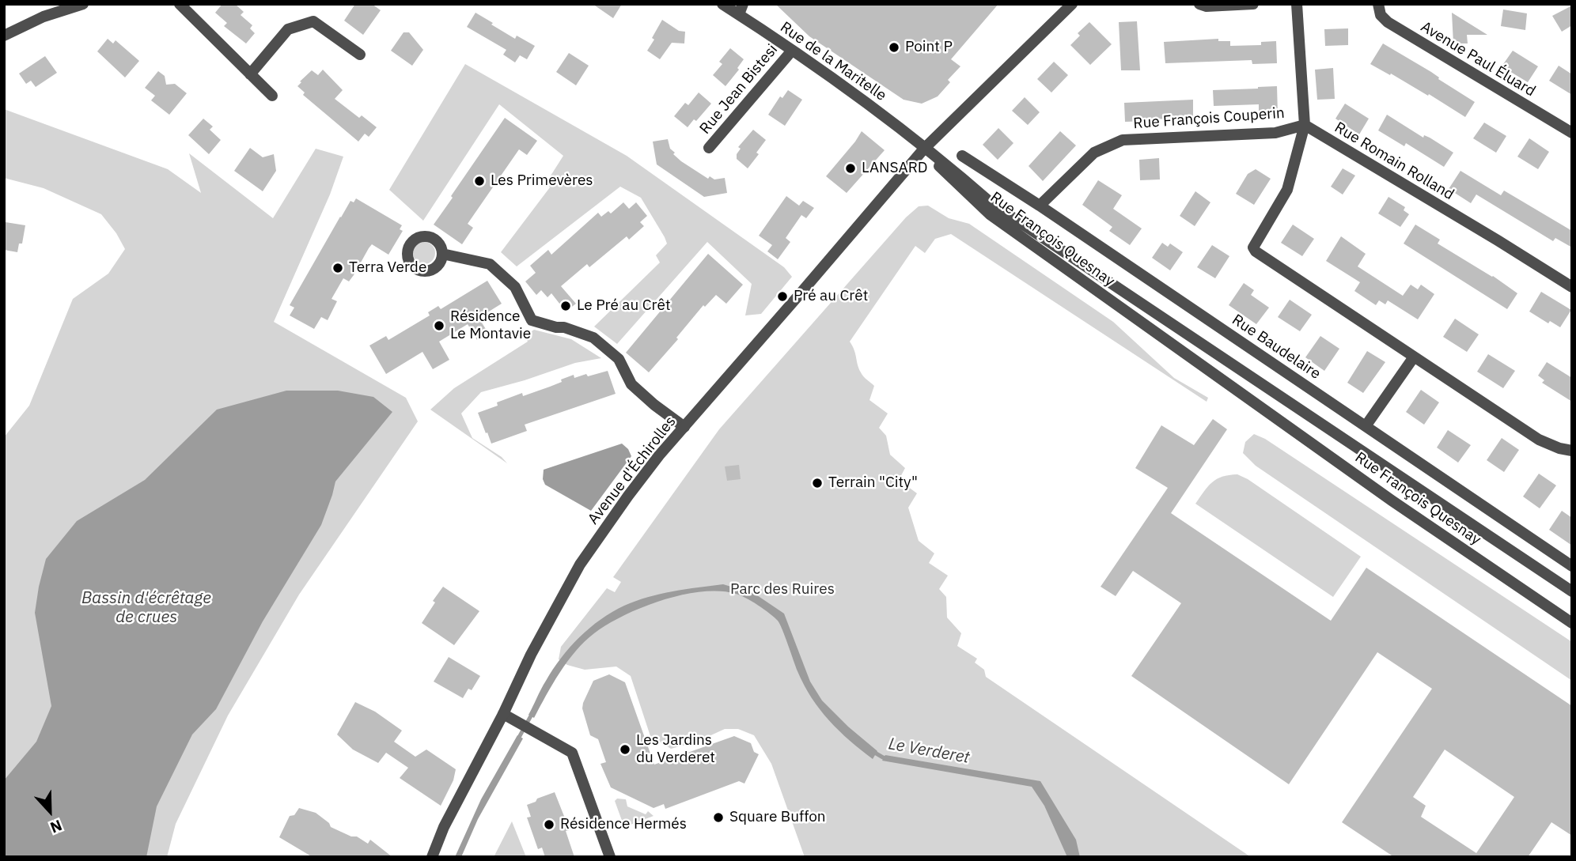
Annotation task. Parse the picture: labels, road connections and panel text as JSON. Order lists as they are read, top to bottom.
{
  "streets": {
    "street": [
      "Avenue Paul Éluard",
      "Rue de la Maritelle",
      "Rue Jean Bistesi",
      "Rue François Couperin",
      "Rue Romain Rolland",
      "Rue François Quesnay",
      "Rue Baudelaire",
      "Avenue d'Échirolles"
    ]
  },
  "crossings": [
    ["Rue de la Maritelle", "Rue Jean Bistesi"],
    ["Rue de la Maritelle", "Rue François Quesnay"],
    ["Rue de la Maritelle", "Avenue d'Échirolles"],
    ["Rue François Couperin", "Rue Romain Rolland"],
    ["Rue François Couperin", "Rue Baudelaire"],
    ["Rue François Quesnay", "Avenue d'Échirolles"]
  ],
  "water": ["Bassin d'écrêtage de crues", "Le Verderet"],
  "parks": ["Parc des Ruires"],
  "places": [
    "Point P",
    "LANSARD",
    "Les Primevères",
    "Terra Verde",
    "Pré au Crêt",
    "Le Pré au Crêt",
    "Résidence Le Montavie",
    "Terrain \"City\"",
    "Les Jardins du Verderet",
    "Square Buffon",
    "Résidence Hermés"
  ],
  "north": "bottom"
}
